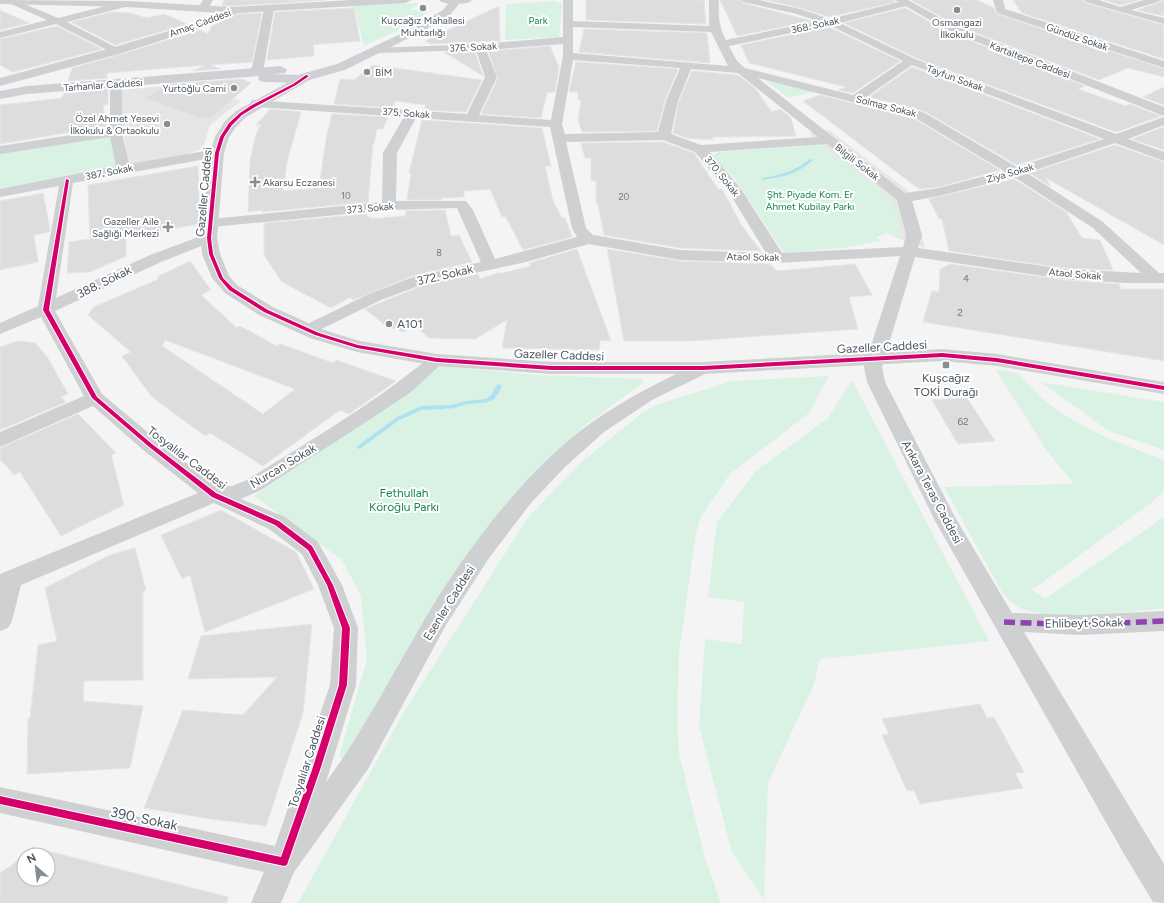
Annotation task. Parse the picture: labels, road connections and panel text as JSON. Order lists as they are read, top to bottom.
{
  "streets": {
    "main road": ["Tarhanlar Caddesi", "Gazeller Caddesi"],
    "street": [
      "Amaç Caddesi",
      "368. Sokak",
      "Gündüz Sokak",
      "376. Sokak",
      "Kartaltepe Caddesi",
      "Tayfun Sokak",
      "Solmaz Sokak",
      "375. Sokak",
      "Bilgili Sokak",
      "387. Sokak",
      "Ziya Sokak",
      "370. Sokak",
      "373. Sokak",
      "Ataol Sokak",
      "372. Sokak",
      "388. Sokak",
      "Tosyalılar Caddesi",
      "Nurcan Sokak",
      "Ankara Teras Caddesi",
      "Esenler Caddesi",
      "Ehlibeyt Sokak",
      "390. Sokak"
    ]
  },
  "crossings": [
    ["368. Sokak", "Kartaltepe Caddesi"],
    ["368. Sokak", "Tayfun Sokak"],
    ["368. Sokak", "Bilgili Sokak"],
    ["376. Sokak", "Gazeller Caddesi"],
    ["Tayfun Sokak", "Ziya Sokak"],
    ["Tarhanlar Caddesi", "Gazeller Caddesi"],
    ["Solmaz Sokak", "Bilgili Sokak"],
    ["Solmaz Sokak", "Ziya Sokak"],
    ["Solmaz Sokak", "Ataol Sokak"],
    ["375. Sokak", "Gazeller Caddesi"],
    ["Bilgili Sokak", "Ziya Sokak"],
    ["387. Sokak", "Gazeller Caddesi"],
    ["370. Sokak", "Ataol Sokak"],
    ["Gazeller Caddesi", "373. Sokak"],
    ["Gazeller Caddesi", "372. Sokak"],
    ["Gazeller Caddesi", "388. Sokak"],
    ["Gazeller Caddesi", "Nurcan Sokak"],
    ["Gazeller Caddesi", "Ankara Teras Caddesi"],
    ["Gazeller Caddesi", "Esenler Caddesi"],
    ["373. Sokak", "372. Sokak"],
    ["373. Sokak", "388. Sokak"],
    ["Ataol Sokak", "372. Sokak"],
    ["388. Sokak", "Tosyalılar Caddesi"],
    ["Tosyalılar Caddesi", "Nurcan Sokak"],
    ["Tosyalılar Caddesi", "Esenler Caddesi"],
    ["Tosyalılar Caddesi", "390. Sokak"],
    ["Ankara Teras Caddesi", "Ehlibeyt Sokak"],
    ["Esenler Caddesi", "390. Sokak"]
  ],
  "parks": ["Park", "Şht. Piyade Kom. Er Ahmet Kubilay Parkı", "Fethullah Köroğlu Parkı"],
  "places": {
    "other": [
      "Kuşcağız Mahallesi Muhtarlığı",
      "Osmangazi İlkokulu",
      "BİM",
      "Yurtoğlu Cami",
      "Özel Ahmet Yesevi İlkokulu & Ortaokulu",
      "A101"
    ],
    "health": ["Akarsu Eczanesi", "Gazeller Aile Sağlığı Merkezi"],
    "transit": ["Kuşcağız TOKİ Durağı"]
  },
  "house_numbers": [
    "10",
    "20",
    "8",
    "4",
    "2",
    "62"
  ],
  "north": "top left"
}
